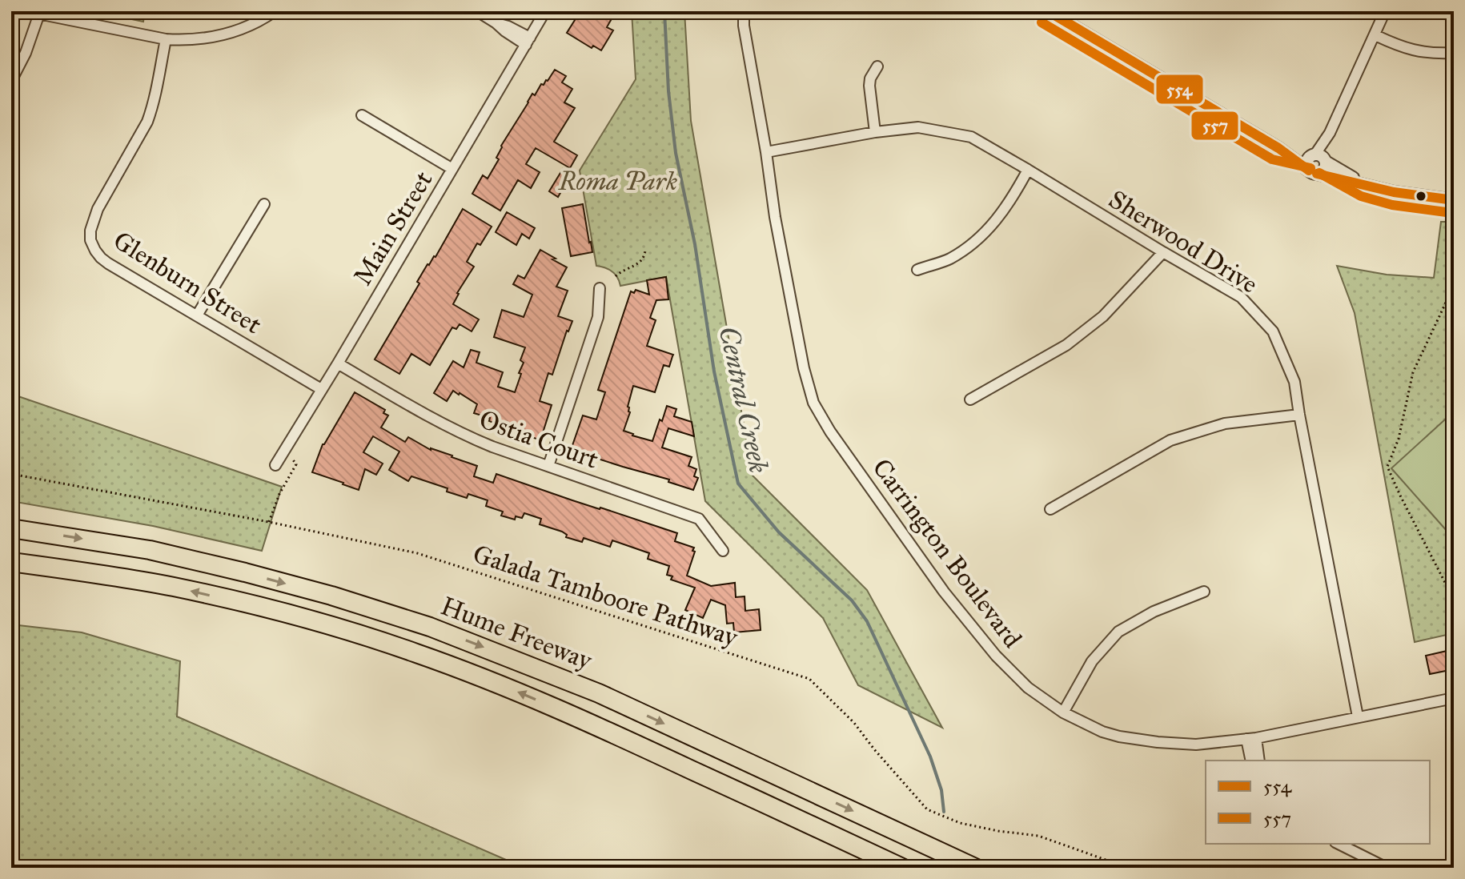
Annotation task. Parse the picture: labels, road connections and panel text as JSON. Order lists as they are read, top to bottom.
{
  "streets": {
    "highway": ["Hume Freeway"],
    "street": [
      "Main Street",
      "Sherwood Drive",
      "Glenburn Street",
      "Ostia Court",
      "Carrington Boulevard"
    ],
    "path": ["Galada Tamboore Pathway"]
  },
  "crossings": [
    ["Main Street", "Glenburn Street"],
    ["Main Street", "Ostia Court"],
    ["Sherwood Drive", "Carrington Boulevard"]
  ],
  "water": ["Central Creek"],
  "parks": ["Roma Park"],
  "lines": ["transit line 554", "transit line 557"],
  "legend": ["554", "557"]
}
